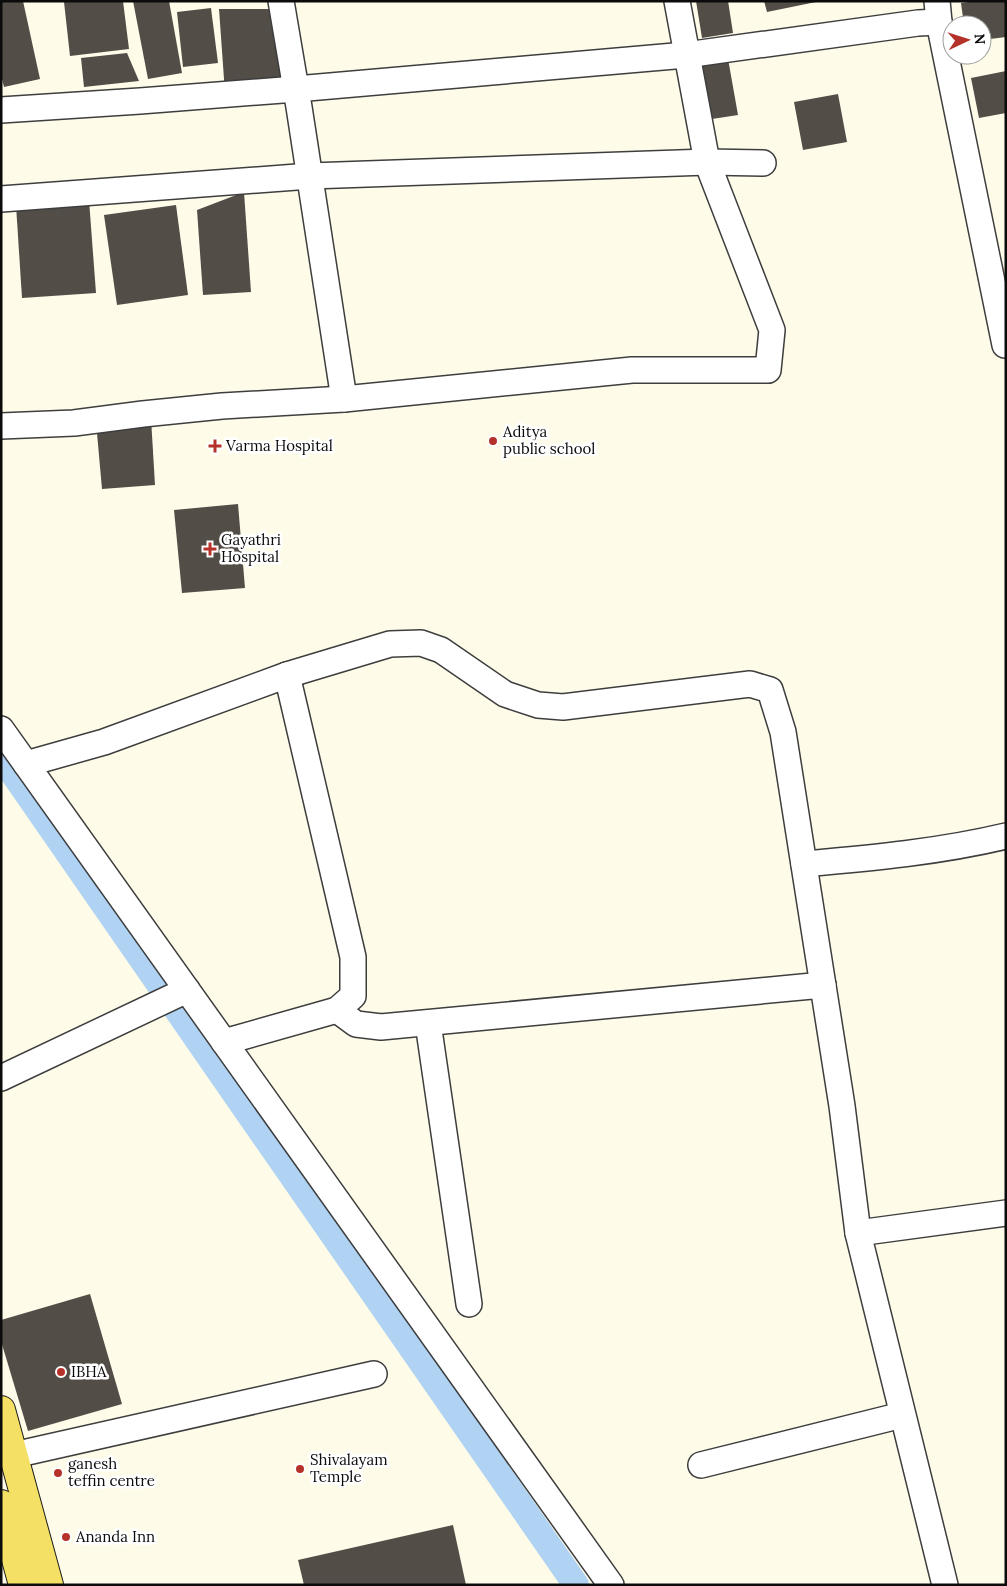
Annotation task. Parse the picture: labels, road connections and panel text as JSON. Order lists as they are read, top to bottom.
{
  "places": {
    "other": [
      "Aditya public school",
      "IBHA",
      "Shivalayam Temple",
      "ganesh teffin centre",
      "Ananda Inn"
    ],
    "health": ["Varma Hospital", "Gayathri Hospital"]
  },
  "north": "right"
}
